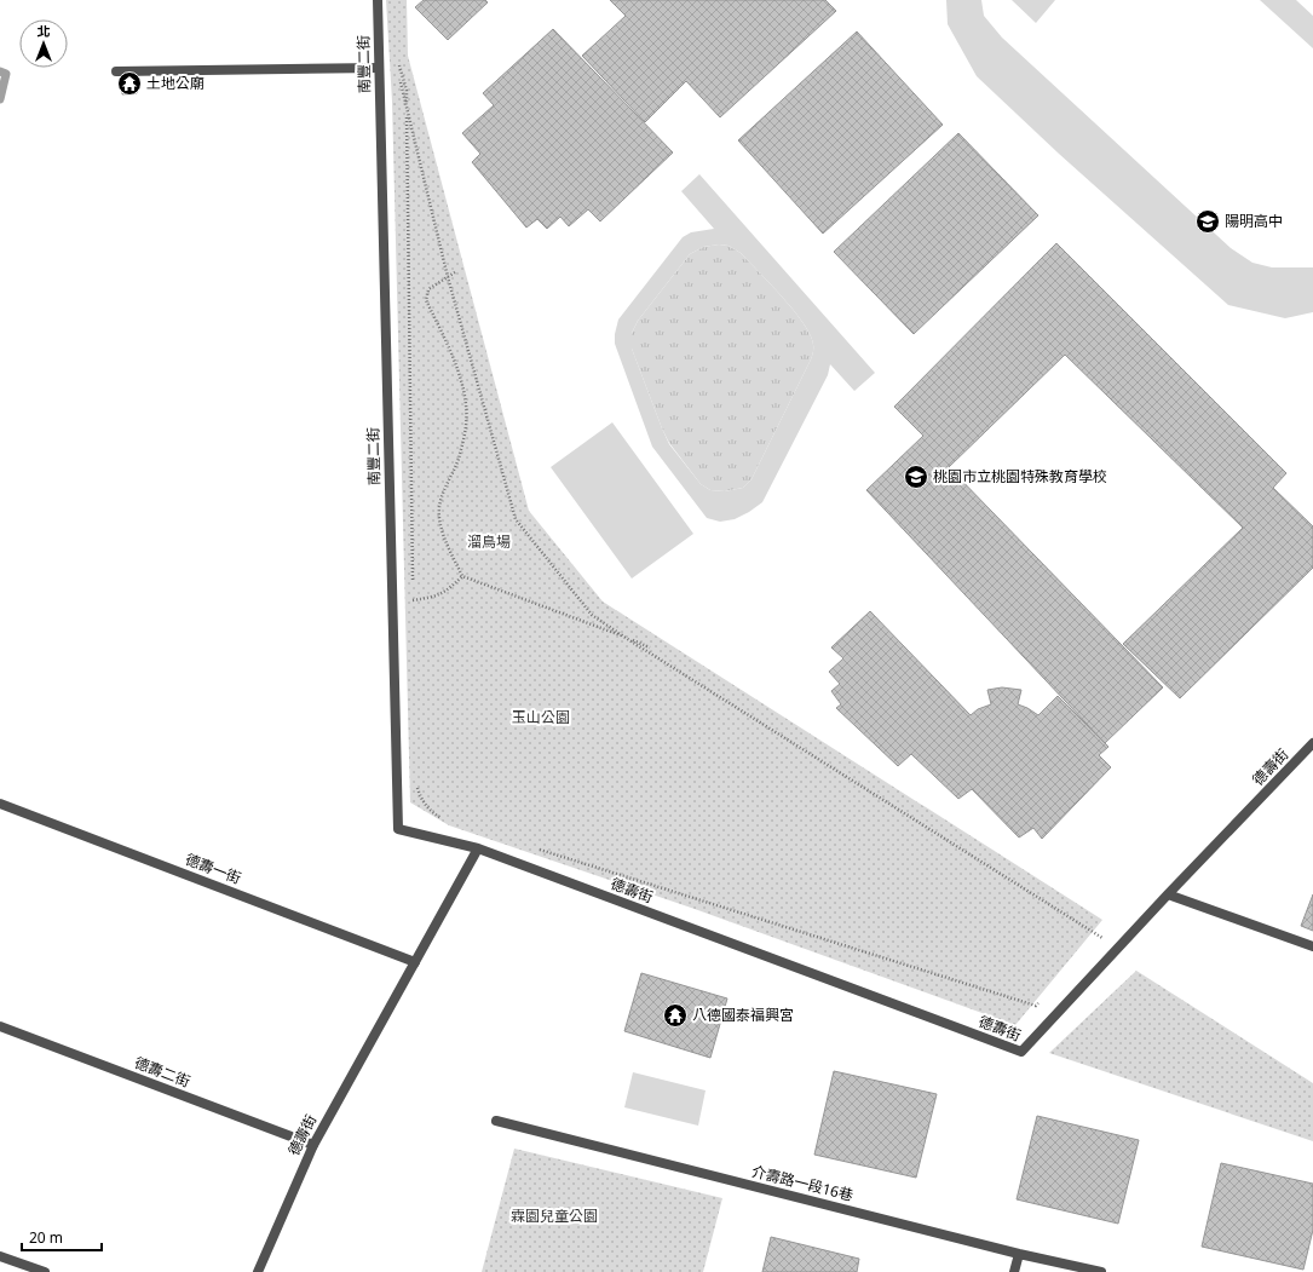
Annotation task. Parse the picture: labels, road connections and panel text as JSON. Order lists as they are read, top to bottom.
{
  "streets": {
    "street": [
      "南豐二街",
      "德壽街",
      "德壽一街",
      "德壽二街",
      "介壽路一段16巷"
    ]
  },
  "crossings": [
    ["南豐二街", "德壽街"],
    ["德壽街", "德壽一街"],
    ["德壽街", "德壽二街"]
  ],
  "parks": ["溜鳥場", "玉山公園", "霖園兒童公園"],
  "places": {
    "temple": ["土地公廟", "八德國泰福興宮"],
    "school or university": ["陽明高中", "桃園市立桃園特殊教育學校"]
  },
  "scale_bar": "20 m",
  "north": "top"
}
